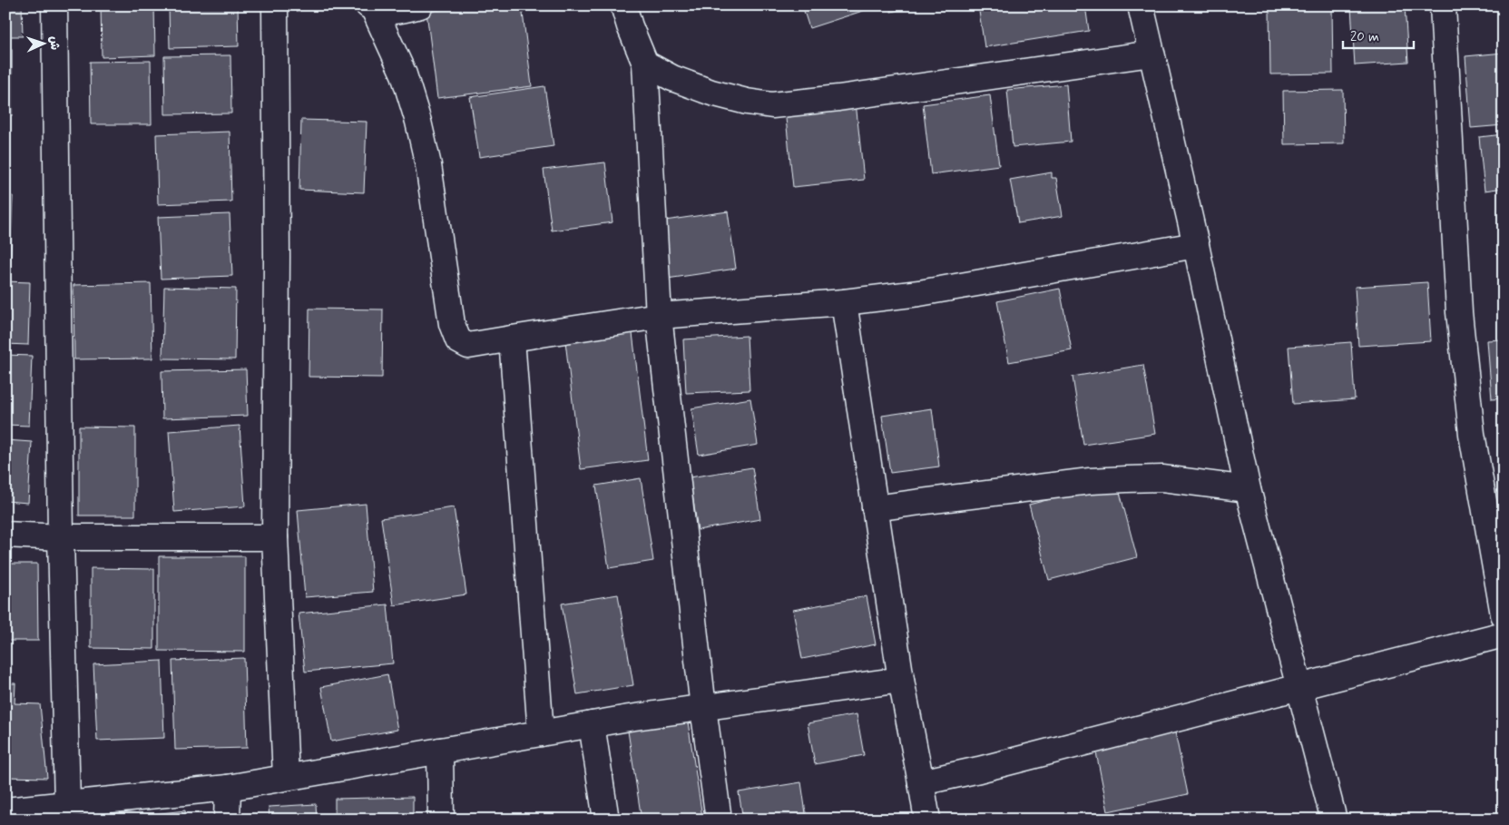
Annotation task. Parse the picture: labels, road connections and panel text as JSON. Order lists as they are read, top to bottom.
{
  "scale_bar": "20 m",
  "north": "right"
}
